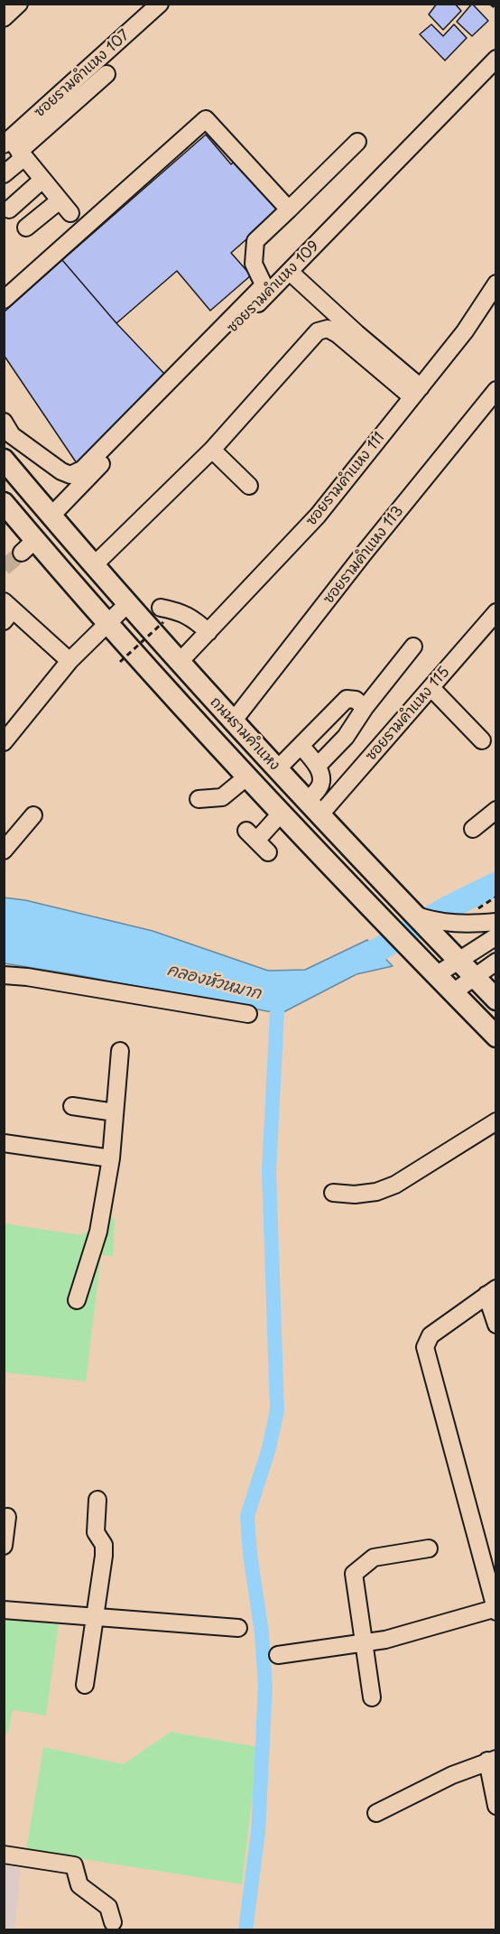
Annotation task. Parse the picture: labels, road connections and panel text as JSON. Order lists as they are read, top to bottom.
{
  "streets": {
    "main road": ["ถนนรามคำแหง"],
    "street": [
      "ซอยรามคำแหง 107",
      "ซอยรามคำแหง 109",
      "ซอยรามคำแหง 111",
      "ซอยรามคำแหง 113",
      "ซอยรามคำแหง 115"
    ]
  },
  "crossings": [
    ["ซอยรามคำแหง 109", "ถนนรามคำแหง"],
    ["ซอยรามคำแหง 111", "ถนนรามคำแหง"],
    ["ซอยรามคำแหง 113", "ถนนรามคำแหง"],
    ["ซอยรามคำแหง 115", "ถนนรามคำแหง"]
  ],
  "water": ["คลองหัวหมาก"]
}
